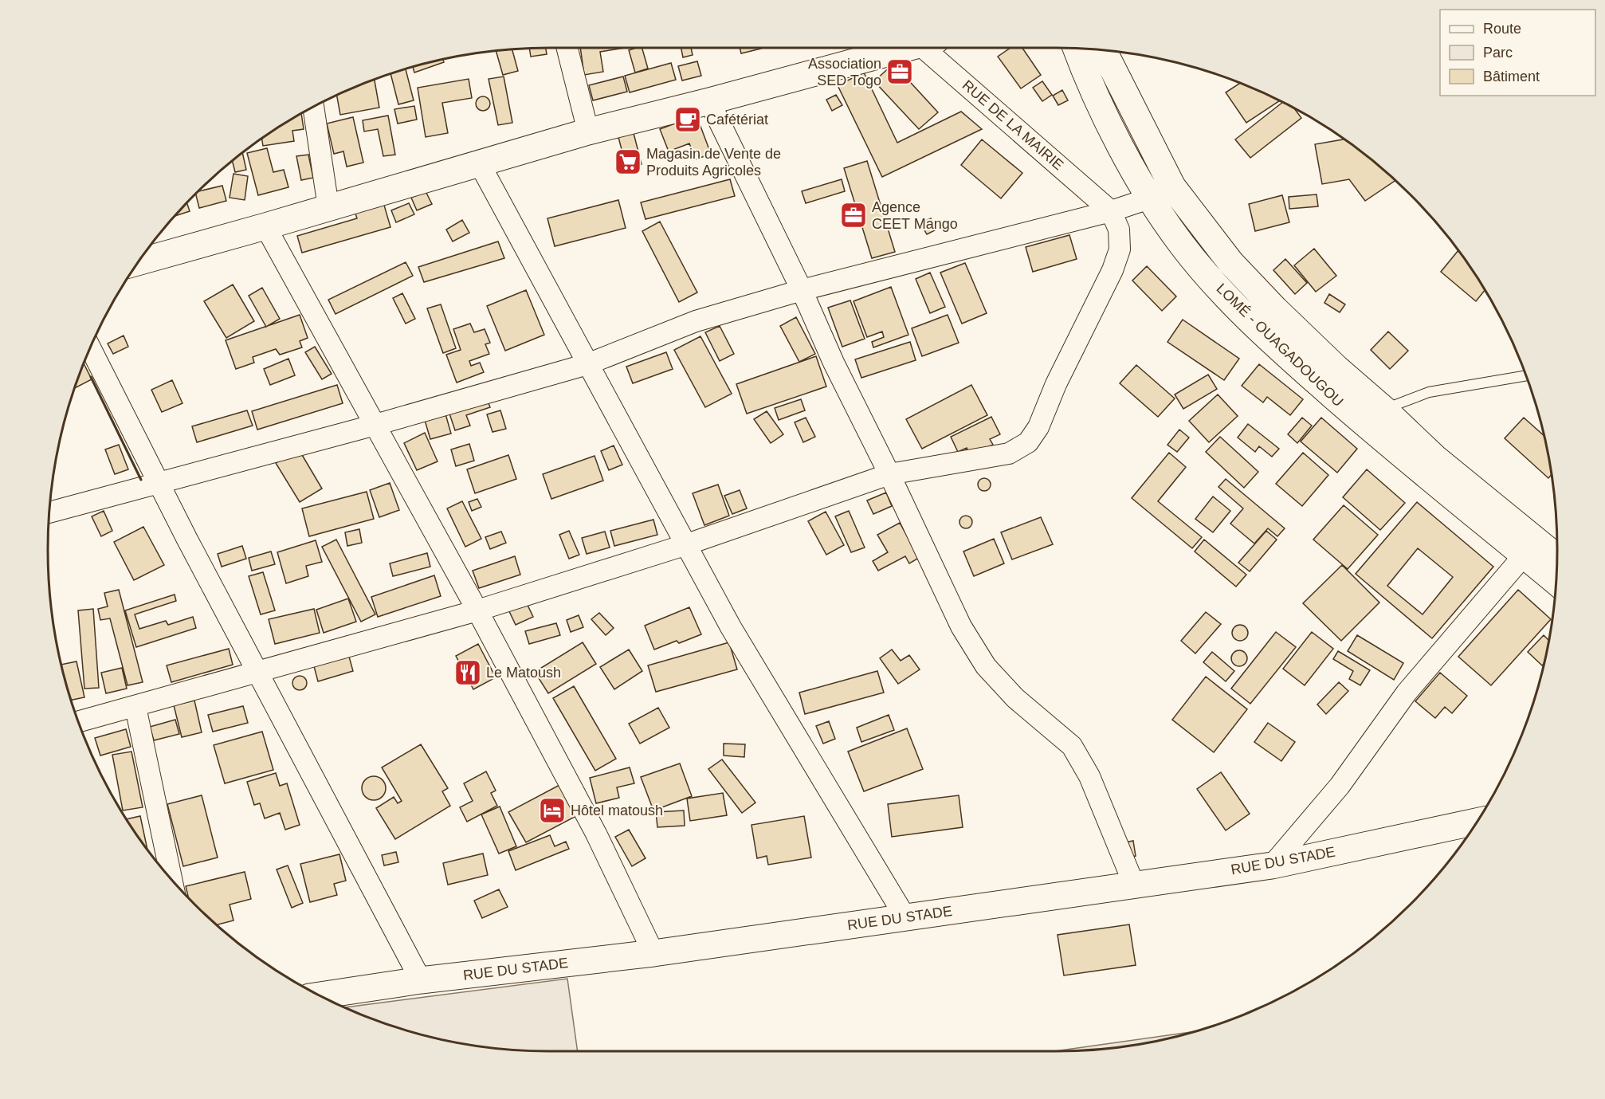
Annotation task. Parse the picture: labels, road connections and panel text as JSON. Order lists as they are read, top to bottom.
{
  "streets": {
    "main road": ["LOMÉ - OUAGADOUGOU", "RUE DU STADE"],
    "street": ["RUE DE LA MAIRIE"]
  },
  "places": {
    "office": ["Association SED Togo", "Agence CEET Mango"],
    "cafe": ["Cafétériat"],
    "supermarket": ["Magasin de Vente de Produits Agricoles"],
    "restaurant": ["Le Matoush"],
    "hotel": ["Hôtel matoush"]
  },
  "legend": ["Route", "Parc", "Bâtiment"]
}
